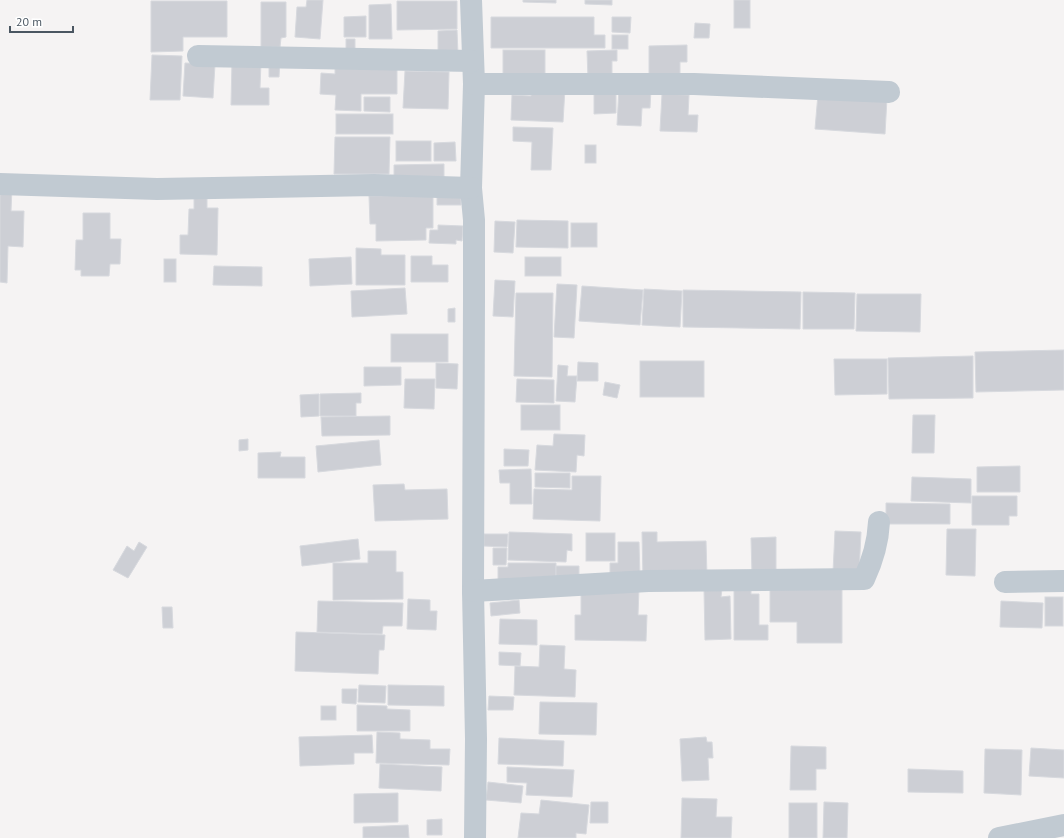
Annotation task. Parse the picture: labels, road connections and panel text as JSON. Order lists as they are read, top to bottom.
{
  "scale_bar": "20 m"
}
